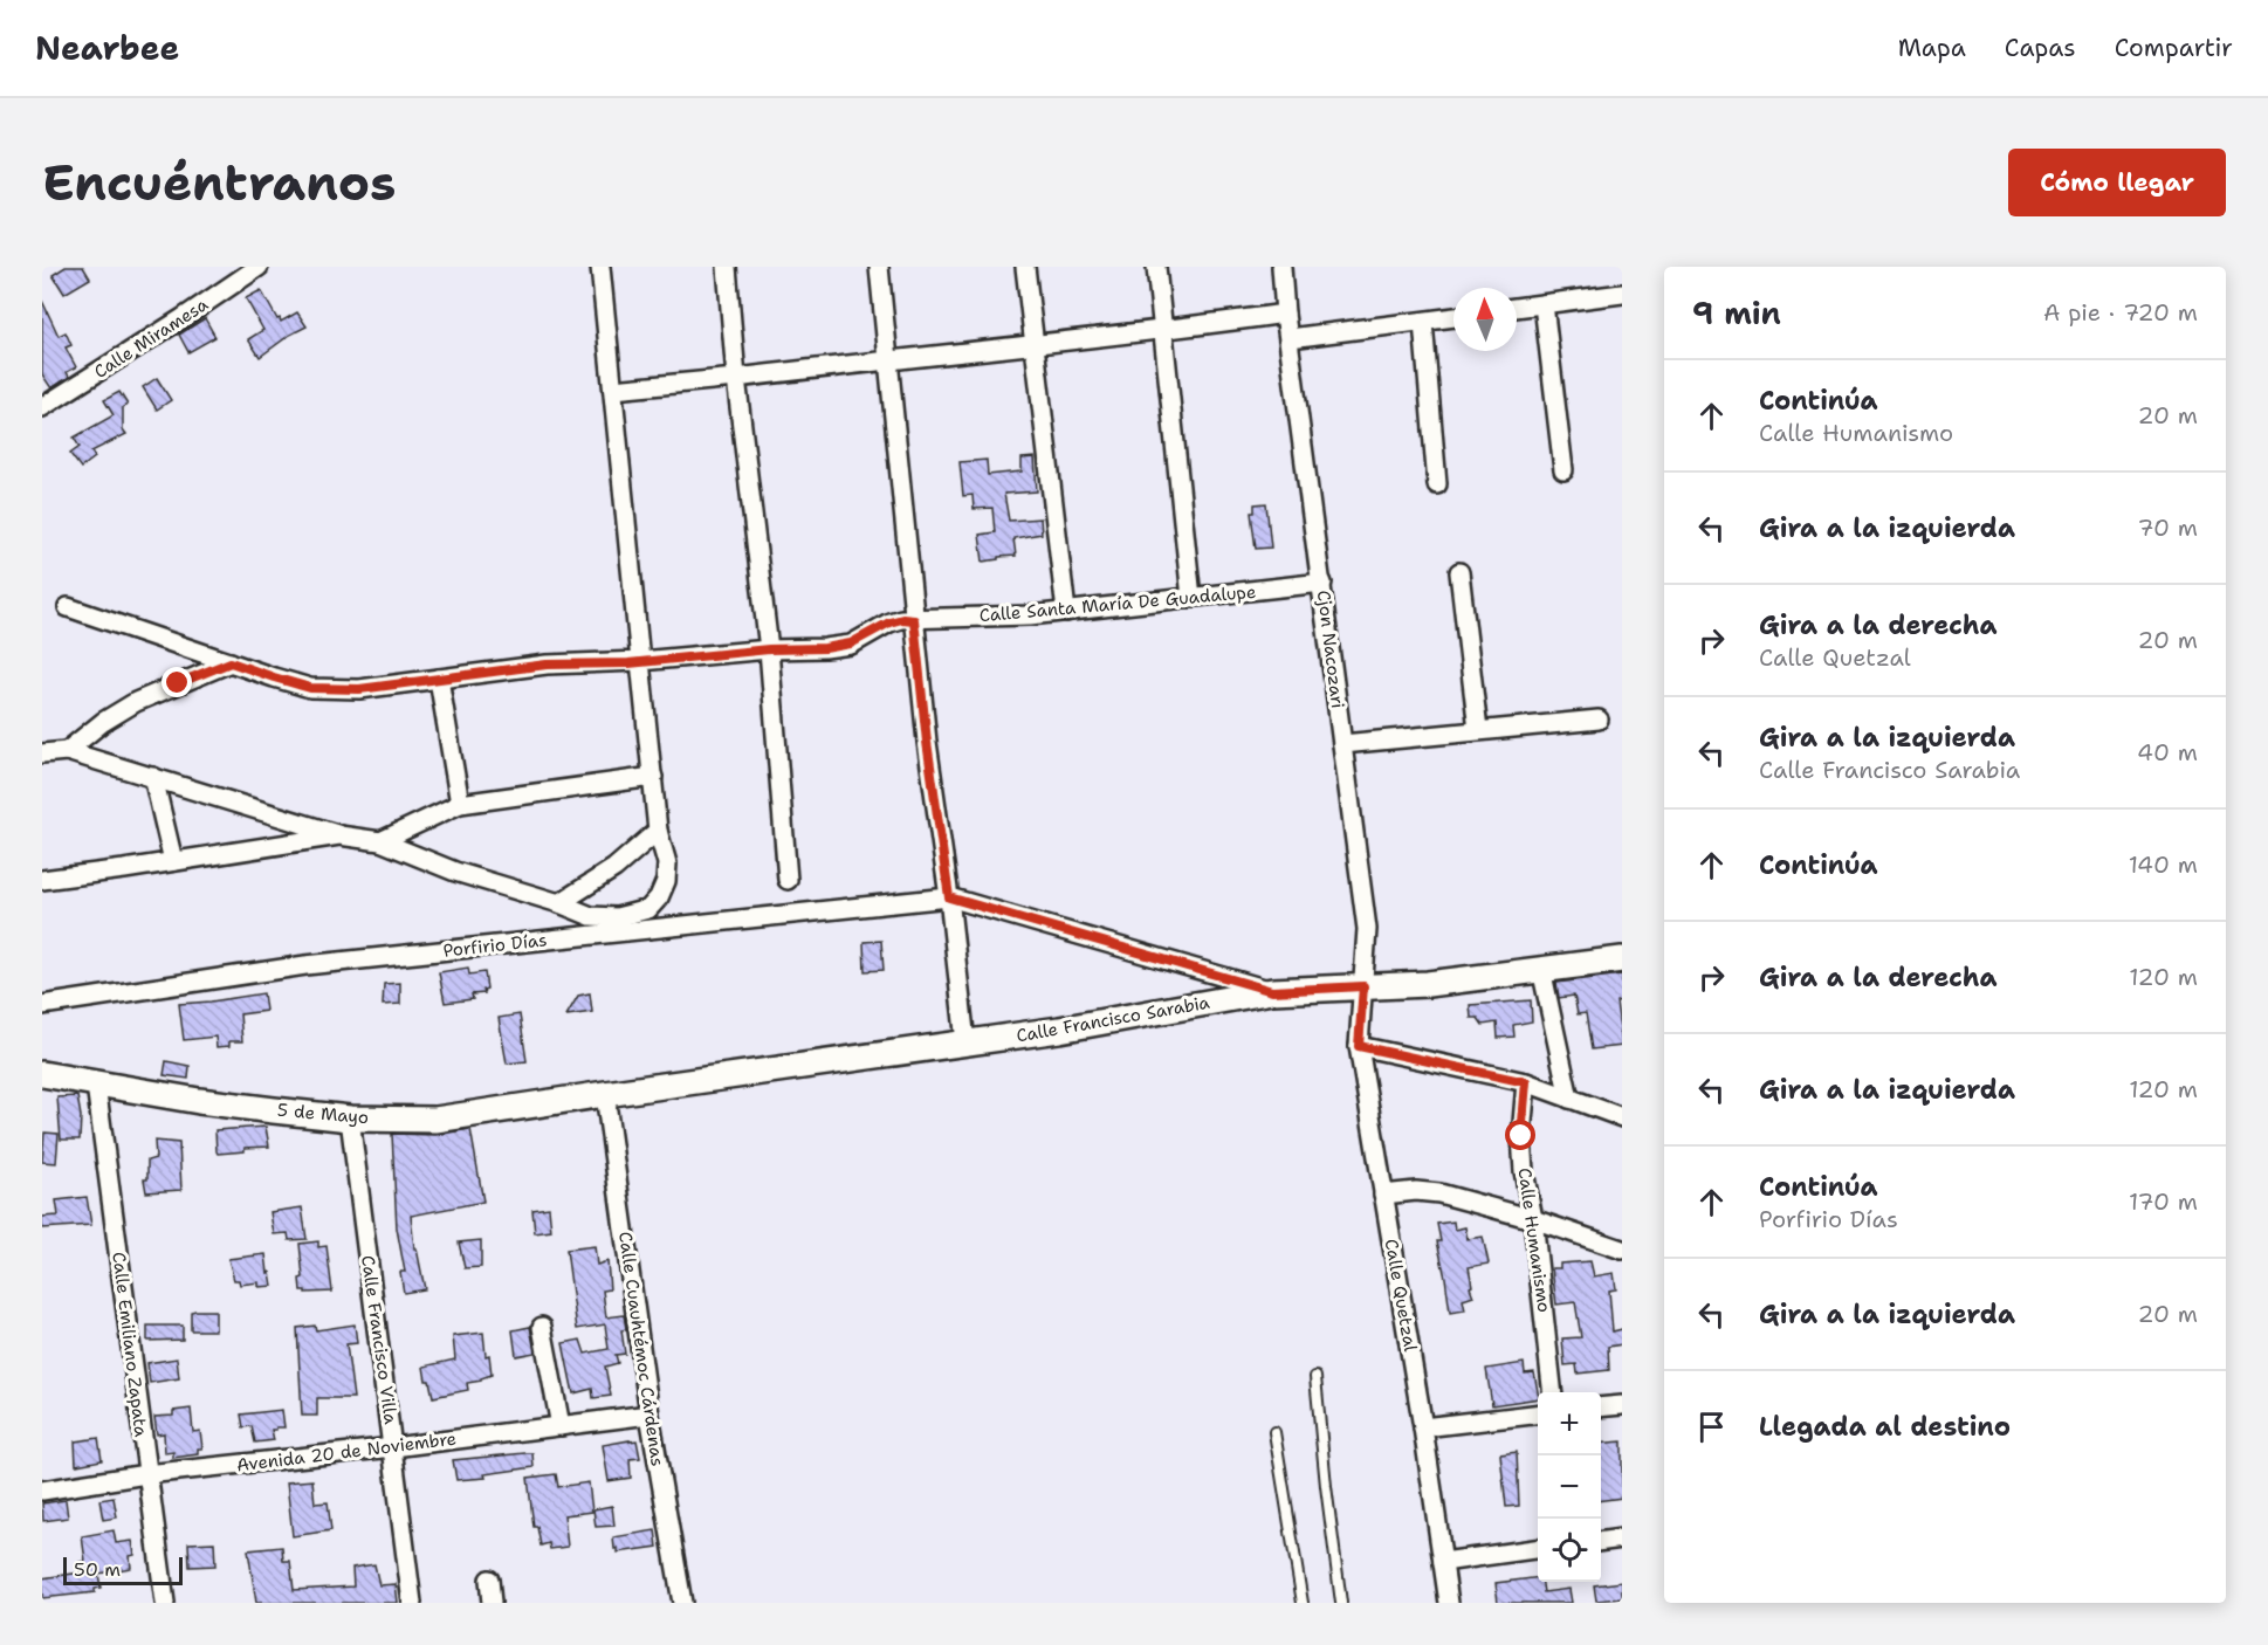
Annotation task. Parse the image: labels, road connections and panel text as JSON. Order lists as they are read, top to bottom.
{
  "streets": {
    "street": [
      "Calle Miramesa",
      "Calle Santa María De Guadalupe",
      "Cjon Nacozari",
      "Porfirio Días",
      "Calle Francisco Sarabia",
      "5 de Mayo",
      "Calle Humanismo",
      "Calle Quetzal",
      "Calle Francisco Villa",
      "Calle Emiliano Zapata",
      "Calle Cuauhtémoc Cárdenas",
      "Avenida 20 de Noviembre"
    ]
  },
  "crossings": [
    ["Calle Santa María De Guadalupe", "Cjon Nacozari"],
    ["Cjon Nacozari", "Calle Francisco Sarabia"],
    ["Cjon Nacozari", "Calle Quetzal"],
    ["Calle Francisco Sarabia", "5 de Mayo"],
    ["Calle Francisco Sarabia", "Calle Quetzal"],
    ["Calle Francisco Sarabia", "Calle Cuauhtémoc Cárdenas"],
    ["5 de Mayo", "Calle Francisco Villa"],
    ["5 de Mayo", "Calle Emiliano Zapata"],
    ["5 de Mayo", "Calle Cuauhtémoc Cárdenas"],
    ["Calle Francisco Villa", "Avenida 20 de Noviembre"],
    ["Calle Emiliano Zapata", "Avenida 20 de Noviembre"],
    ["Calle Cuauhtémoc Cárdenas", "Avenida 20 de Noviembre"]
  ],
  "scale_bar": "50 m",
  "north": "top",
  "page": {
    "header": "Nearbee",
    "nav": ["Mapa", "Capas", "Compartir"],
    "buttons": "Cómo llegar",
    "title": "Encuéntranos",
    "heading": ["9 min", "A pie · 720 m"],
    "list": [
      ["Continúa", "Calle Humanismo", "20 m"],
      ["Gira a la izquierda", "70 m"],
      ["Gira a la derecha", "Calle Quetzal", "20 m"],
      ["Gira a la izquierda", "Calle Francisco Sarabia", "40 m"],
      ["Continúa", "140 m"],
      ["Gira a la derecha", "120 m"],
      ["Gira a la izquierda", "120 m"],
      ["Continúa", "Porfirio Días", "170 m"],
      ["Gira a la izquierda", "20 m"],
      "Llegada al destino"
    ],
    "map_buttons": ["+", "−"],
    "scale": "50 m"
  }
}
